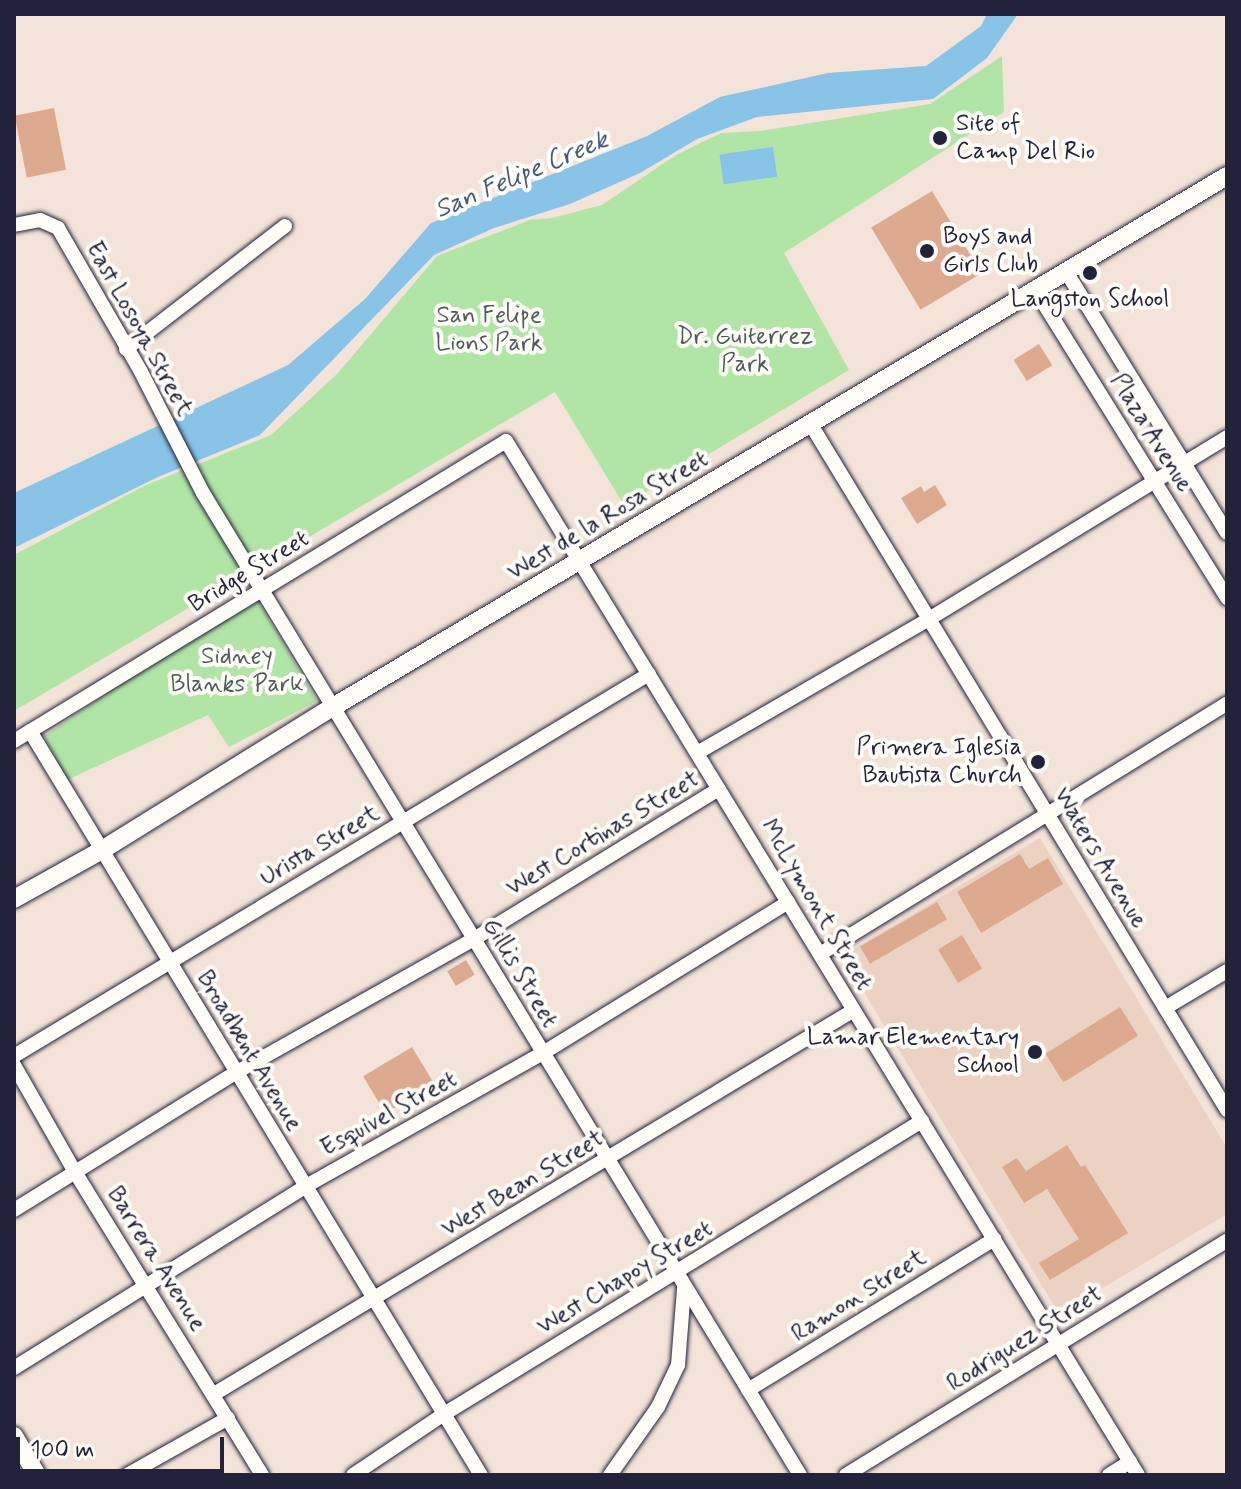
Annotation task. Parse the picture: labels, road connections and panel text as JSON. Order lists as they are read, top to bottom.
{
  "streets": {
    "street": [
      "East Losoya Street",
      "Plaza Avenue",
      "West de la Rosa Street",
      "Bridge Street",
      "West Cortinas Street",
      "Urista Street",
      "Waters Avenue",
      "McLymont Street",
      "Gillis Street",
      "Broadbent Avenue",
      "Esquivel Street",
      "West Bean Street",
      "Barrera Avenue",
      "West Chapoy Street",
      "Ramon Street",
      "Rodriguez Street"
    ]
  },
  "crossings": [
    ["East Losoya Street", "Gillis Street"],
    ["Plaza Avenue", "West de la Rosa Street"],
    ["Plaza Avenue", "West Cortinas Street"],
    ["West de la Rosa Street", "Waters Avenue"],
    ["West de la Rosa Street", "McLymont Street"],
    ["West de la Rosa Street", "Gillis Street"],
    ["West de la Rosa Street", "Broadbent Avenue"],
    ["Bridge Street", "McLymont Street"],
    ["Bridge Street", "Gillis Street"],
    ["Bridge Street", "Broadbent Avenue"],
    ["West Cortinas Street", "Waters Avenue"],
    ["West Cortinas Street", "McLymont Street"],
    ["West Cortinas Street", "Gillis Street"],
    ["West Cortinas Street", "Broadbent Avenue"],
    ["West Cortinas Street", "Barrera Avenue"],
    ["Urista Street", "McLymont Street"],
    ["Urista Street", "Gillis Street"],
    ["Urista Street", "Broadbent Avenue"],
    ["McLymont Street", "Esquivel Street"],
    ["McLymont Street", "West Bean Street"],
    ["McLymont Street", "West Chapoy Street"],
    ["McLymont Street", "Ramon Street"],
    ["McLymont Street", "Rodriguez Street"],
    ["Gillis Street", "Esquivel Street"],
    ["Gillis Street", "West Bean Street"],
    ["Gillis Street", "West Chapoy Street"],
    ["Gillis Street", "Ramon Street"],
    ["Broadbent Avenue", "Esquivel Street"],
    ["Broadbent Avenue", "West Bean Street"],
    ["Broadbent Avenue", "West Chapoy Street"],
    ["Esquivel Street", "Barrera Avenue"],
    ["West Bean Street", "Barrera Avenue"]
  ],
  "water": ["San Felipe Creek"],
  "parks": ["San Felipe Lions Park", "Dr. Guiterrez Park", "Sidney Blanks Park"],
  "places": [
    "Site of Camp Del Rio",
    "Boys and Girls Club",
    "Langston School",
    "Primera Iglesia Bautista Church",
    "Lamar Elementary School"
  ],
  "scale_bar": "100 m"
}
